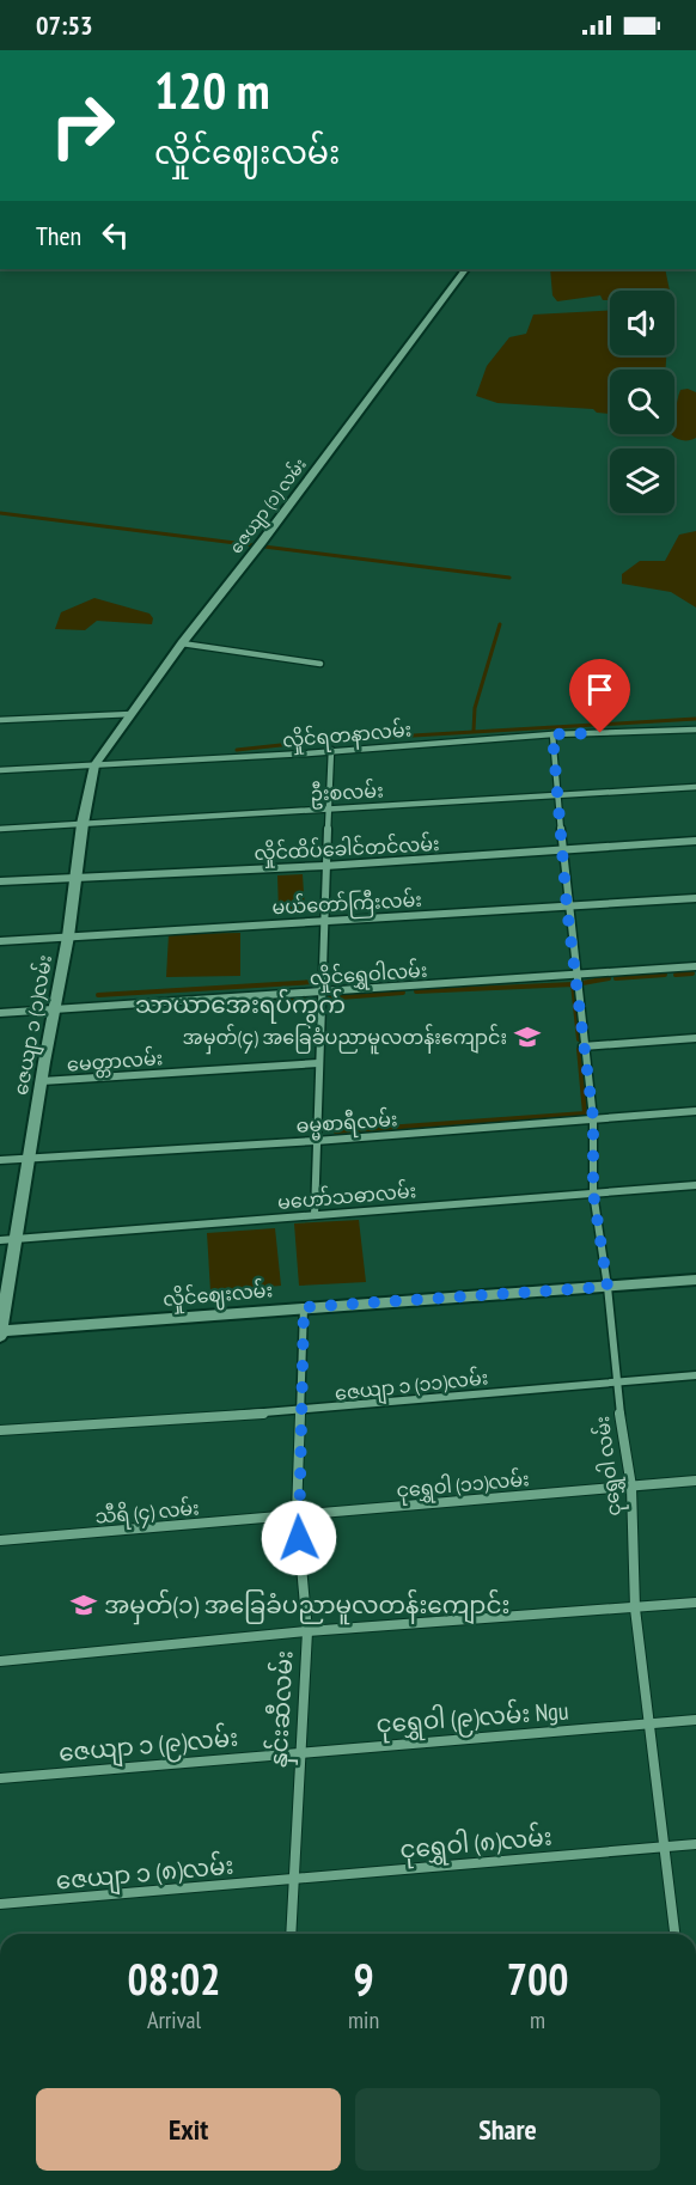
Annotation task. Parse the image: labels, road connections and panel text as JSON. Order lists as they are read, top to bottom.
{
  "streets": {
    "street": [
      "ဇေယျာ (၁) လမ်း",
      "လှိုင်ရတနာလမ်း",
      "ဦးစလမ်း",
      "လှိုင်ထိပ်ခေါင်တင်လမ်း",
      "မယ်တော်ကြီးလမ်း",
      "လှိုင်ရွှေဝါလမ်း",
      "ဇေယျာ ၁ (၁)လမ်း",
      "မေတ္တာလမ်း",
      "ဓမ္မစာရီလမ်း",
      "မဟော်သဓာလမ်း",
      "လှိုင်ဈေးလမ်း",
      "ဇေယျာ ၁ (၁၁)လမ်း",
      "ငုရွှေဝါ လမ်း",
      "ငုရွှေဝါ (၁၁)လမ်း",
      "သီရိ (၄) လမ်း",
      "နှင်းဆီလမ်း",
      "ငုရွှေဝါ (၉)လမ်း Ngu",
      "ဇေယျာ ၁ (၉)လမ်း",
      "ငုရွှေဝါ (၈)လမ်း",
      "ဇေယျာ ၁ (၈)လမ်း"
    ]
  },
  "crossings": [
    ["ဇေယျာ (၁) လမ်း", "လှိုင်ရတနာလမ်း"],
    ["ဇေယျာ (၁) လမ်း", "ဇေယျာ ၁ (၁)လမ်း"],
    ["လှိုင်ရတနာလမ်း", "ဇေယျာ ၁ (၁)လမ်း"],
    ["လှိုင်ရတနာလမ်း", "ငုရွှေဝါ လမ်း"],
    ["ဦးစလမ်း", "ဇေယျာ ၁ (၁)လမ်း"],
    ["ဦးစလမ်း", "ငုရွှေဝါ လမ်း"],
    ["လှိုင်ထိပ်ခေါင်တင်လမ်း", "ဇေယျာ ၁ (၁)လမ်း"],
    ["လှိုင်ထိပ်ခေါင်တင်လမ်း", "ငုရွှေဝါ လမ်း"],
    ["မယ်တော်ကြီးလမ်း", "ဇေယျာ ၁ (၁)လမ်း"],
    ["မယ်တော်ကြီးလမ်း", "ငုရွှေဝါ လမ်း"],
    ["လှိုင်ရွှေဝါလမ်း", "ဇေယျာ ၁ (၁)လမ်း"],
    ["လှိုင်ရွှေဝါလမ်း", "ငုရွှေဝါ လမ်း"],
    ["ဇေယျာ ၁ (၁)လမ်း", "မေတ္တာလမ်း"],
    ["ဇေယျာ ၁ (၁)လမ်း", "ဓမ္မစာရီလမ်း"],
    ["ဇေယျာ ၁ (၁)လမ်း", "မဟော်သဓာလမ်း"],
    ["ဇေယျာ ၁ (၁)လမ်း", "လှိုင်ဈေးလမ်း"],
    ["ဓမ္မစာရီလမ်း", "ငုရွှေဝါ လမ်း"],
    ["မဟော်သဓာလမ်း", "ငုရွှေဝါ လမ်း"],
    ["လှိုင်ဈေးလမ်း", "ငုရွှေဝါ လမ်း"],
    ["လှိုင်ဈေးလမ်း", "နှင်းဆီလမ်း"],
    ["ဇေယျာ ၁ (၁၁)လမ်း", "ငုရွှေဝါ လမ်း"],
    ["ဇေယျာ ၁ (၁၁)လမ်း", "နှင်းဆီလမ်း"],
    ["ငုရွှေဝါ လမ်း", "ငုရွှေဝါ (၁၁)လမ်း"],
    ["ငုရွှေဝါ လမ်း", "ငုရွှေဝါ (၉)လမ်း Ngu"],
    ["ငုရွှေဝါ လမ်း", "ငုရွှေဝါ (၈)လမ်း"],
    ["ငုရွှေဝါ (၁၁)လမ်း", "သီရိ (၄) လမ်း"],
    ["ငုရွှေဝါ (၁၁)လမ်း", "နှင်းဆီလမ်း"],
    ["သီရိ (၄) လမ်း", "နှင်းဆီလမ်း"],
    ["နှင်းဆီလမ်း", "ငုရွှေဝါ (၉)လမ်း Ngu"],
    ["နှင်းဆီလမ်း", "ဇေယျာ ၁ (၉)လမ်း"],
    ["နှင်းဆီလမ်း", "ငုရွှေဝါ (၈)လမ်း"],
    ["နှင်းဆီလမ်း", "ဇေယျာ ၁ (၈)လမ်း"],
    ["ငုရွှေဝါ (၉)လမ်း Ngu", "ဇေယျာ ၁ (၉)လမ်း"],
    ["ငုရွှေဝါ (၈)လမ်း", "ဇေယျာ ၁ (၈)လမ်း"]
  ],
  "districts": ["သာယာအေးရပ်ကွက်"],
  "places": {
    "school or university": ["အမှတ်(၄) အခြေခံပညာမူလတန်းကျောင်း", "အမှတ်(၁) အခြေခံပညာမူလတန်းကျောင်း"]
  },
  "page": {
    "status": "07:53",
    "turn": ["120 m", "လှိုင်ဈေးလမ်း"],
    "then": "Then",
    "eta": [
      "08:02",
      "Arrival",
      "9",
      "min",
      "700",
      "m"
    ],
    "buttons": ["Exit", "Share"]
  }
}
